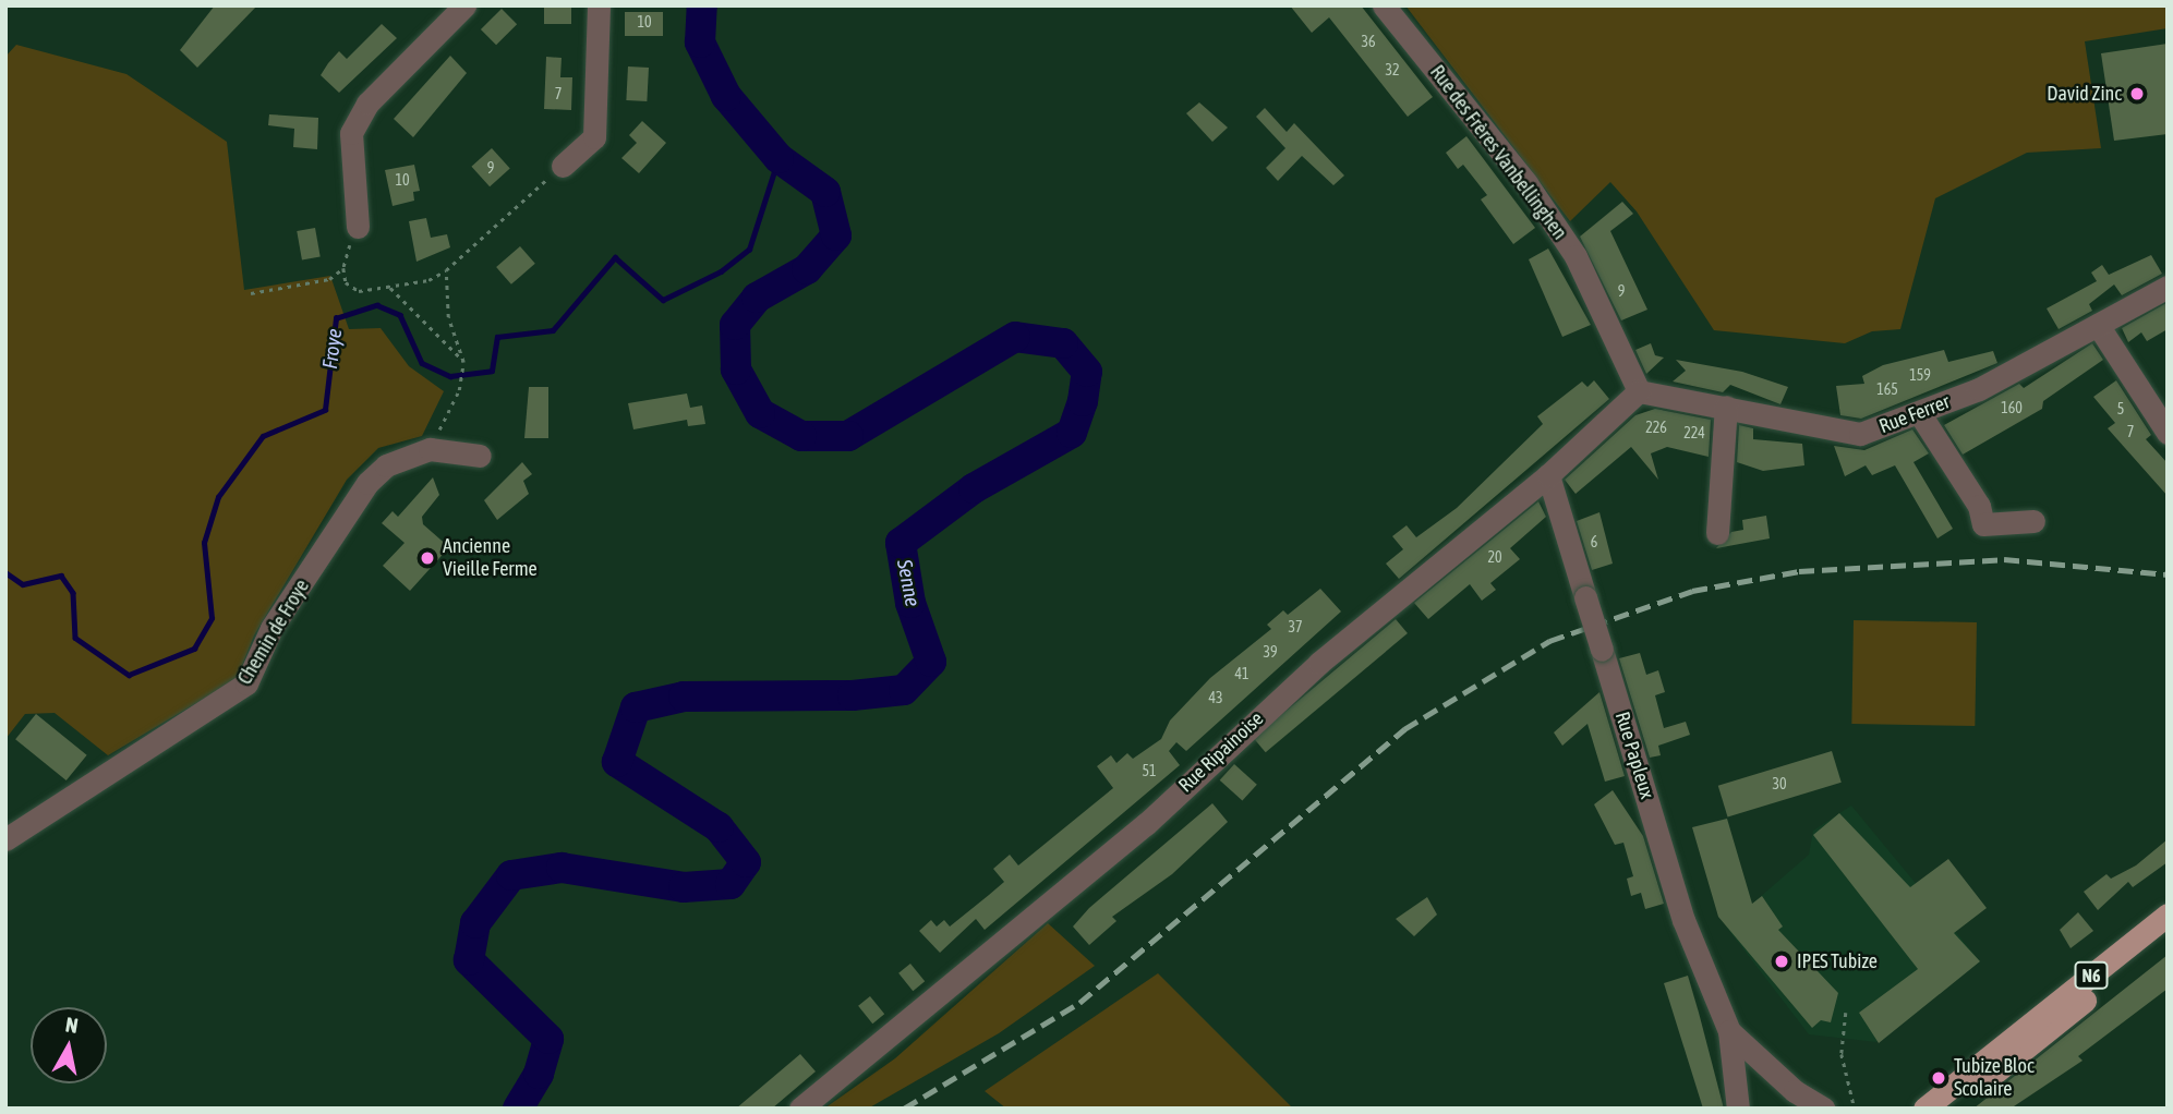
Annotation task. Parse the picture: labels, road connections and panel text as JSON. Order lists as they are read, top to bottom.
{
  "streets": {
    "main road": ["N6"],
    "street": [
      "Rue des Frères Vanbellinghen",
      "Rue Ferrer",
      "Chemin de Froye",
      "Rue Ripainoise",
      "Rue Papleux"
    ]
  },
  "crossings": [
    ["Rue des Frères Vanbellinghen", "Rue Ferrer"],
    ["Rue des Frères Vanbellinghen", "Rue Ripainoise"],
    ["Rue Ferrer", "Rue Ripainoise"],
    ["Rue Ripainoise", "Rue Papleux"]
  ],
  "water": ["Froye", "Senne"],
  "places": [
    "David Zinc",
    "Ancienne Vieille Ferme",
    "IPES Tubize",
    "Tubize Bloc Scolaire"
  ],
  "house_numbers": [
    "10",
    "36",
    "32",
    "7",
    "9",
    "10",
    "9",
    "159",
    "165",
    "160",
    "5",
    "226",
    "7",
    "224",
    "6",
    "20",
    "37",
    "39",
    "41",
    "43",
    "51",
    "30"
  ],
  "north": "top"
}
